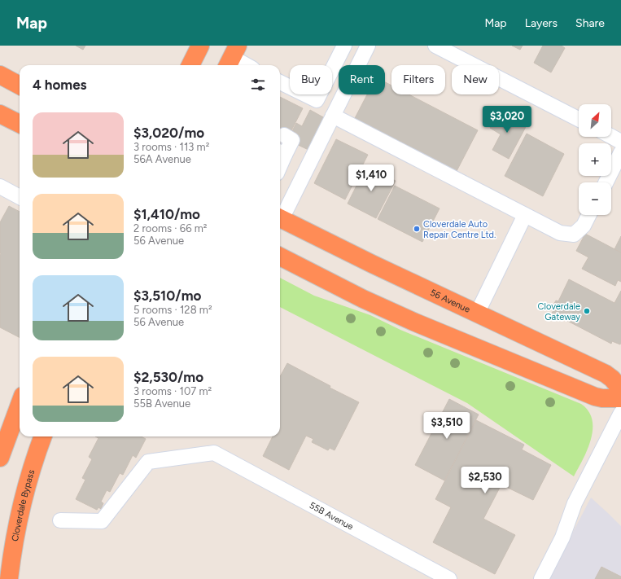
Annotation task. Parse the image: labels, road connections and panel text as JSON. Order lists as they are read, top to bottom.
{
  "streets": {
    "highway": ["56 Avenue", "Cloverdale Bypass"],
    "street": ["55B Avenue"]
  },
  "places": ["Cloverdale Auto Repair Centre Ltd.", "Cloverdale Gateway"],
  "north": "top right",
  "page": {
    "header": "Map",
    "nav": ["Map", "Layers", "Share"],
    "chip": [
      "Buy",
      "Rent",
      "Filters",
      "New"
    ],
    "heading": "4 homes",
    "map_buttons": ["+", "−"],
    "list": [
      {
        "name": "$3,020/mo",
        "note": "3 rooms · 113 m² · 56A Avenue"
      },
      {
        "name": "$1,410/mo",
        "note": "2 rooms · 66 m² · 56 Avenue"
      },
      {
        "name": "$3,510/mo",
        "note": "5 rooms · 128 m² · 56 Avenue"
      },
      {
        "name": "$2,530/mo",
        "note": "3 rooms · 107 m² · 55B Avenue"
      }
    ],
    "price": [
      "$3,020",
      "$1,410",
      "$3,510",
      "$2,530"
    ]
  }
}
